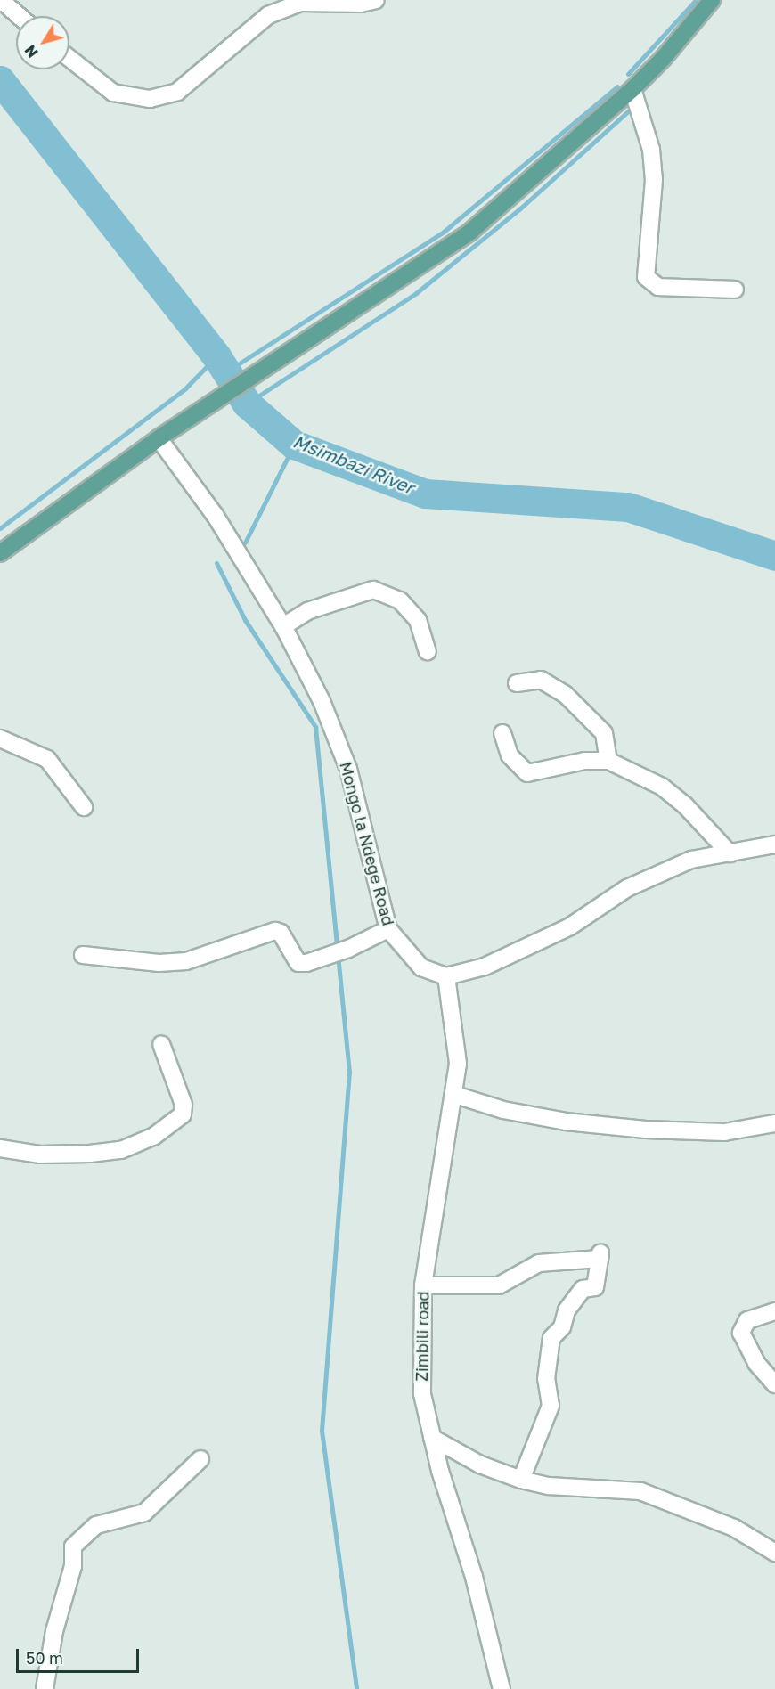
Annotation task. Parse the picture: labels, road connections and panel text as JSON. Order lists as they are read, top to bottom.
{
  "streets": {
    "street": ["Mongo la Ndege Road", "Zimbili road"]
  },
  "crossings": [
    ["Mongo la Ndege Road", "Zimbili road"]
  ],
  "water": ["Msimbazi River"],
  "scale_bar": "50 m",
  "north": "bottom left"
}
